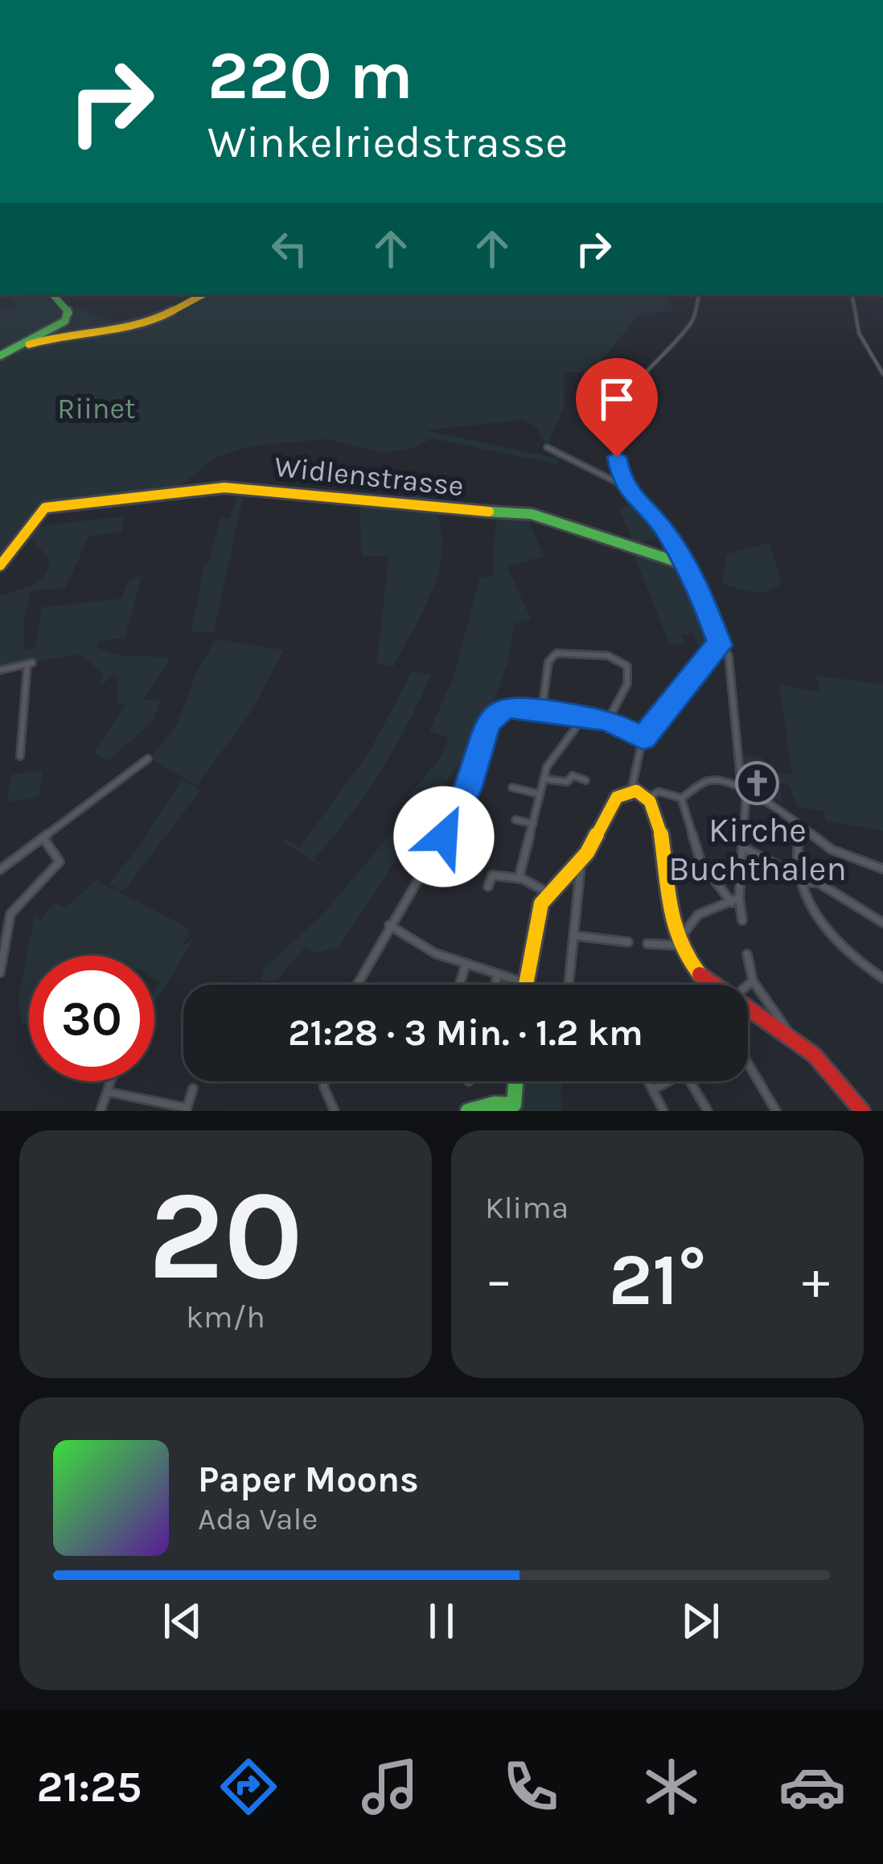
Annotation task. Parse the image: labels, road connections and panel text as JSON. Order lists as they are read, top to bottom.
{
  "streets": {
    "street": ["Widlenstrasse"]
  },
  "parks": ["Riinet"],
  "places": {
    "church": ["Kirche Buchthalen"]
  },
  "page": {
    "turn": ["220 m", "Winkelriedstrasse"],
    "limit": "30",
    "trip": "21:28 · 3 Min. · 1.2 km",
    "tile": [
      ["20", "km/h"],
      "Klima"
    ],
    "heat": ["−", "21°", "+"],
    "song": ["Paper Moons", "Ada Vale"],
    "tabs": "21:25"
  }
}
